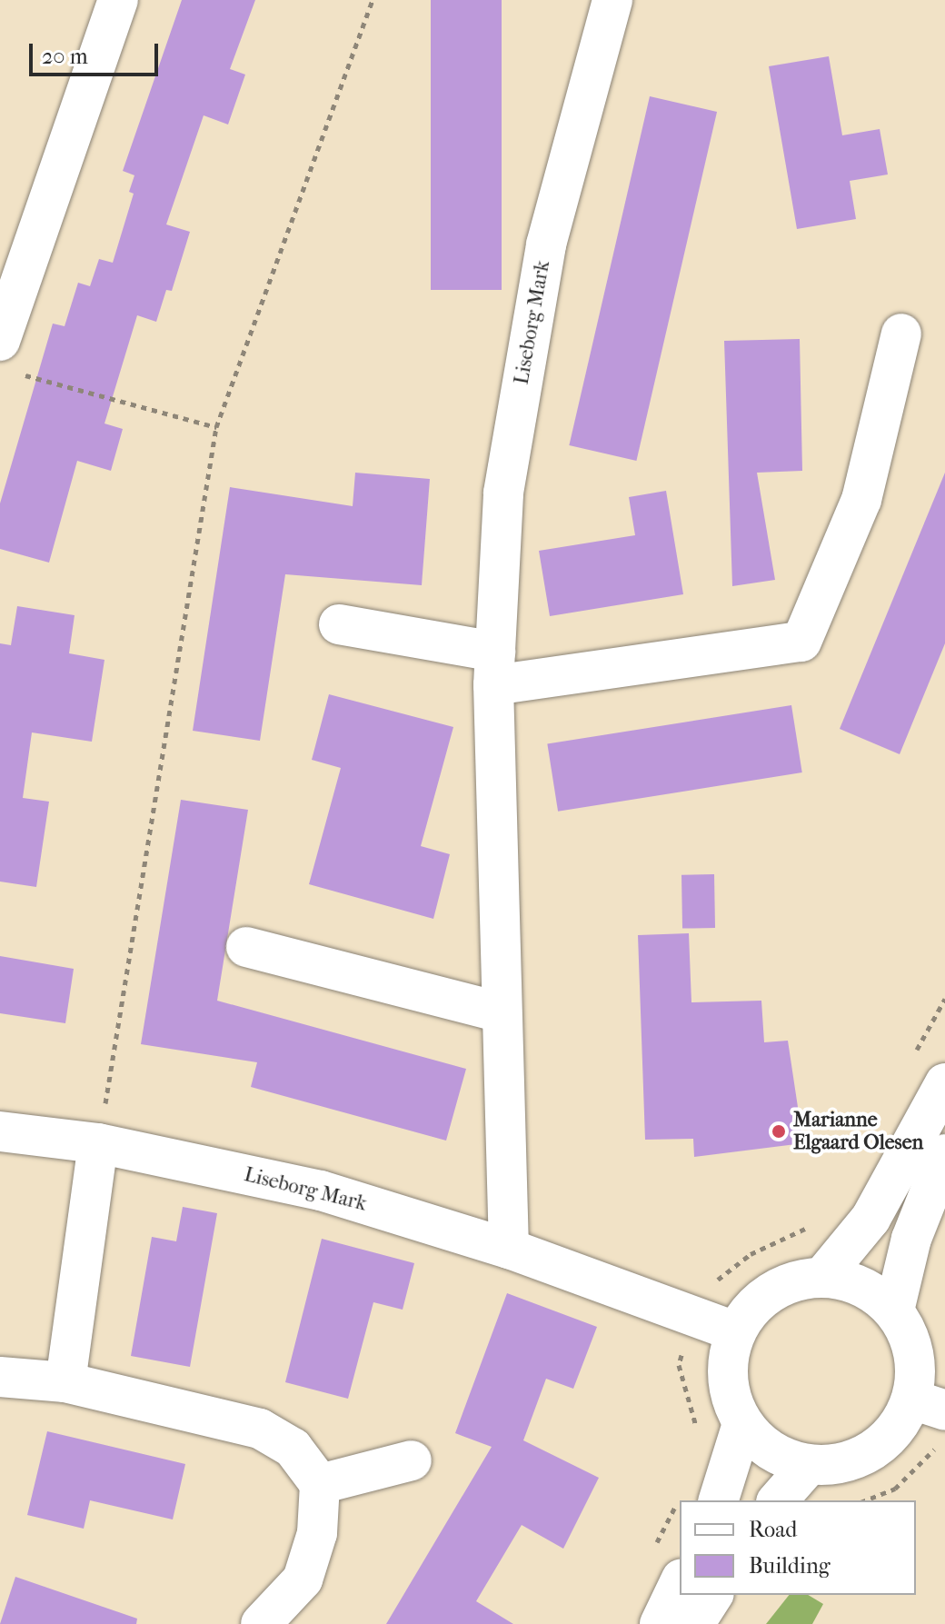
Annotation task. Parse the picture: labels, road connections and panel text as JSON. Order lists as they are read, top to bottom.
{
  "streets": {
    "street": ["Liseborg Mark"]
  },
  "places": ["Marianne Elgaard Olesen"],
  "legend": ["Road", "Building"],
  "scale_bar": "20 m"
}
